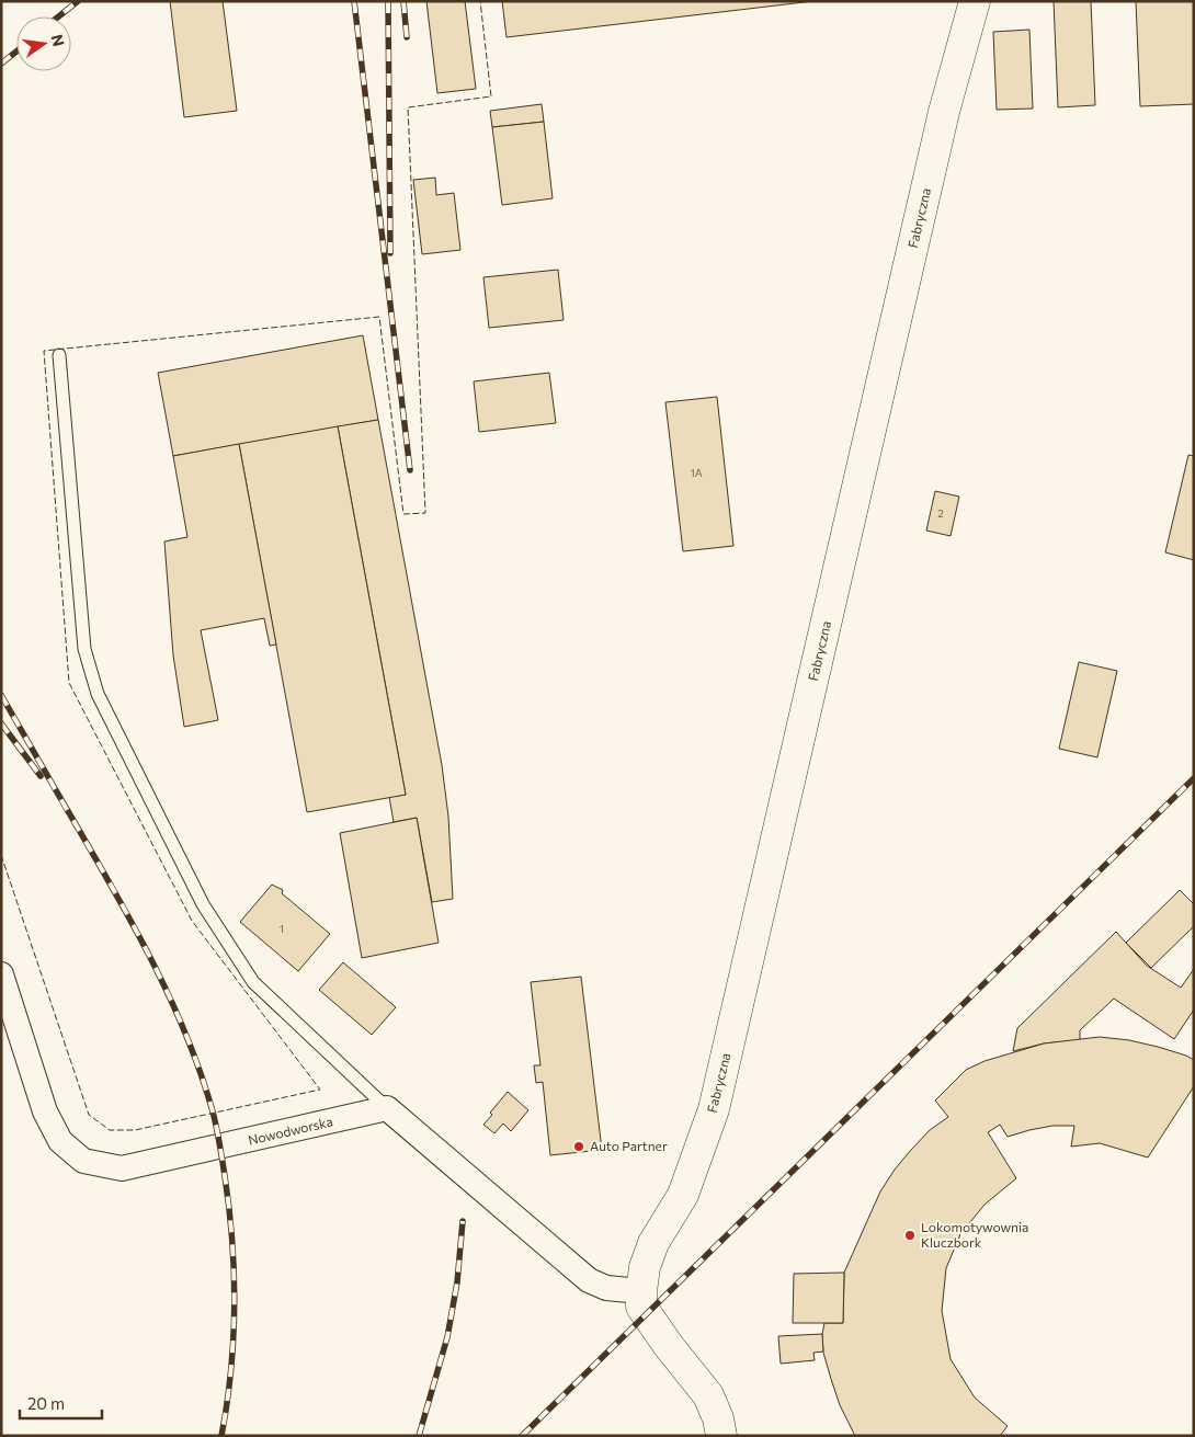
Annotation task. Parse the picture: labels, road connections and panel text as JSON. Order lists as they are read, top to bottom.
{
  "streets": {
    "street": ["Fabryczna", "Nowodworska"]
  },
  "places": ["Auto Partner", "Lokomotywownia Kluczbork"],
  "house_numbers": ["1A", "2", "1"],
  "scale_bar": "20 m",
  "north": "right"
}
